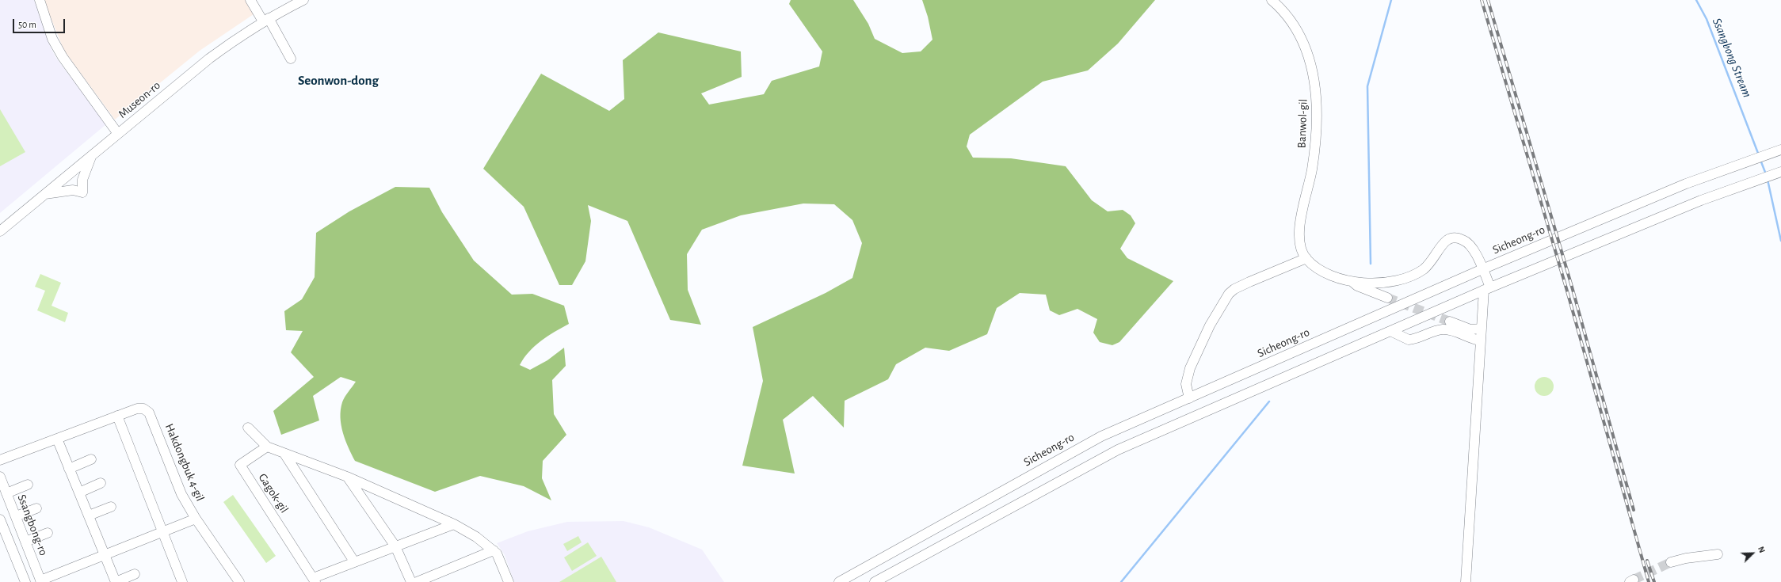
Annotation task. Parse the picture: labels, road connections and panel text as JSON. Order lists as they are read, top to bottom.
{
  "streets": {
    "street": [
      "Museon-ro",
      "Banwol-gil",
      "Sicheong-ro",
      "Hakdongbuk 4-gil",
      "Gagok-gil",
      "Ssangbong-ro"
    ]
  },
  "crossings": [
    ["Banwol-gil", "Sicheong-ro"]
  ],
  "districts": ["Seonwon-dong"],
  "water": ["Ssangbong Stream"],
  "scale_bar": "50 m",
  "north": "top right"
}
